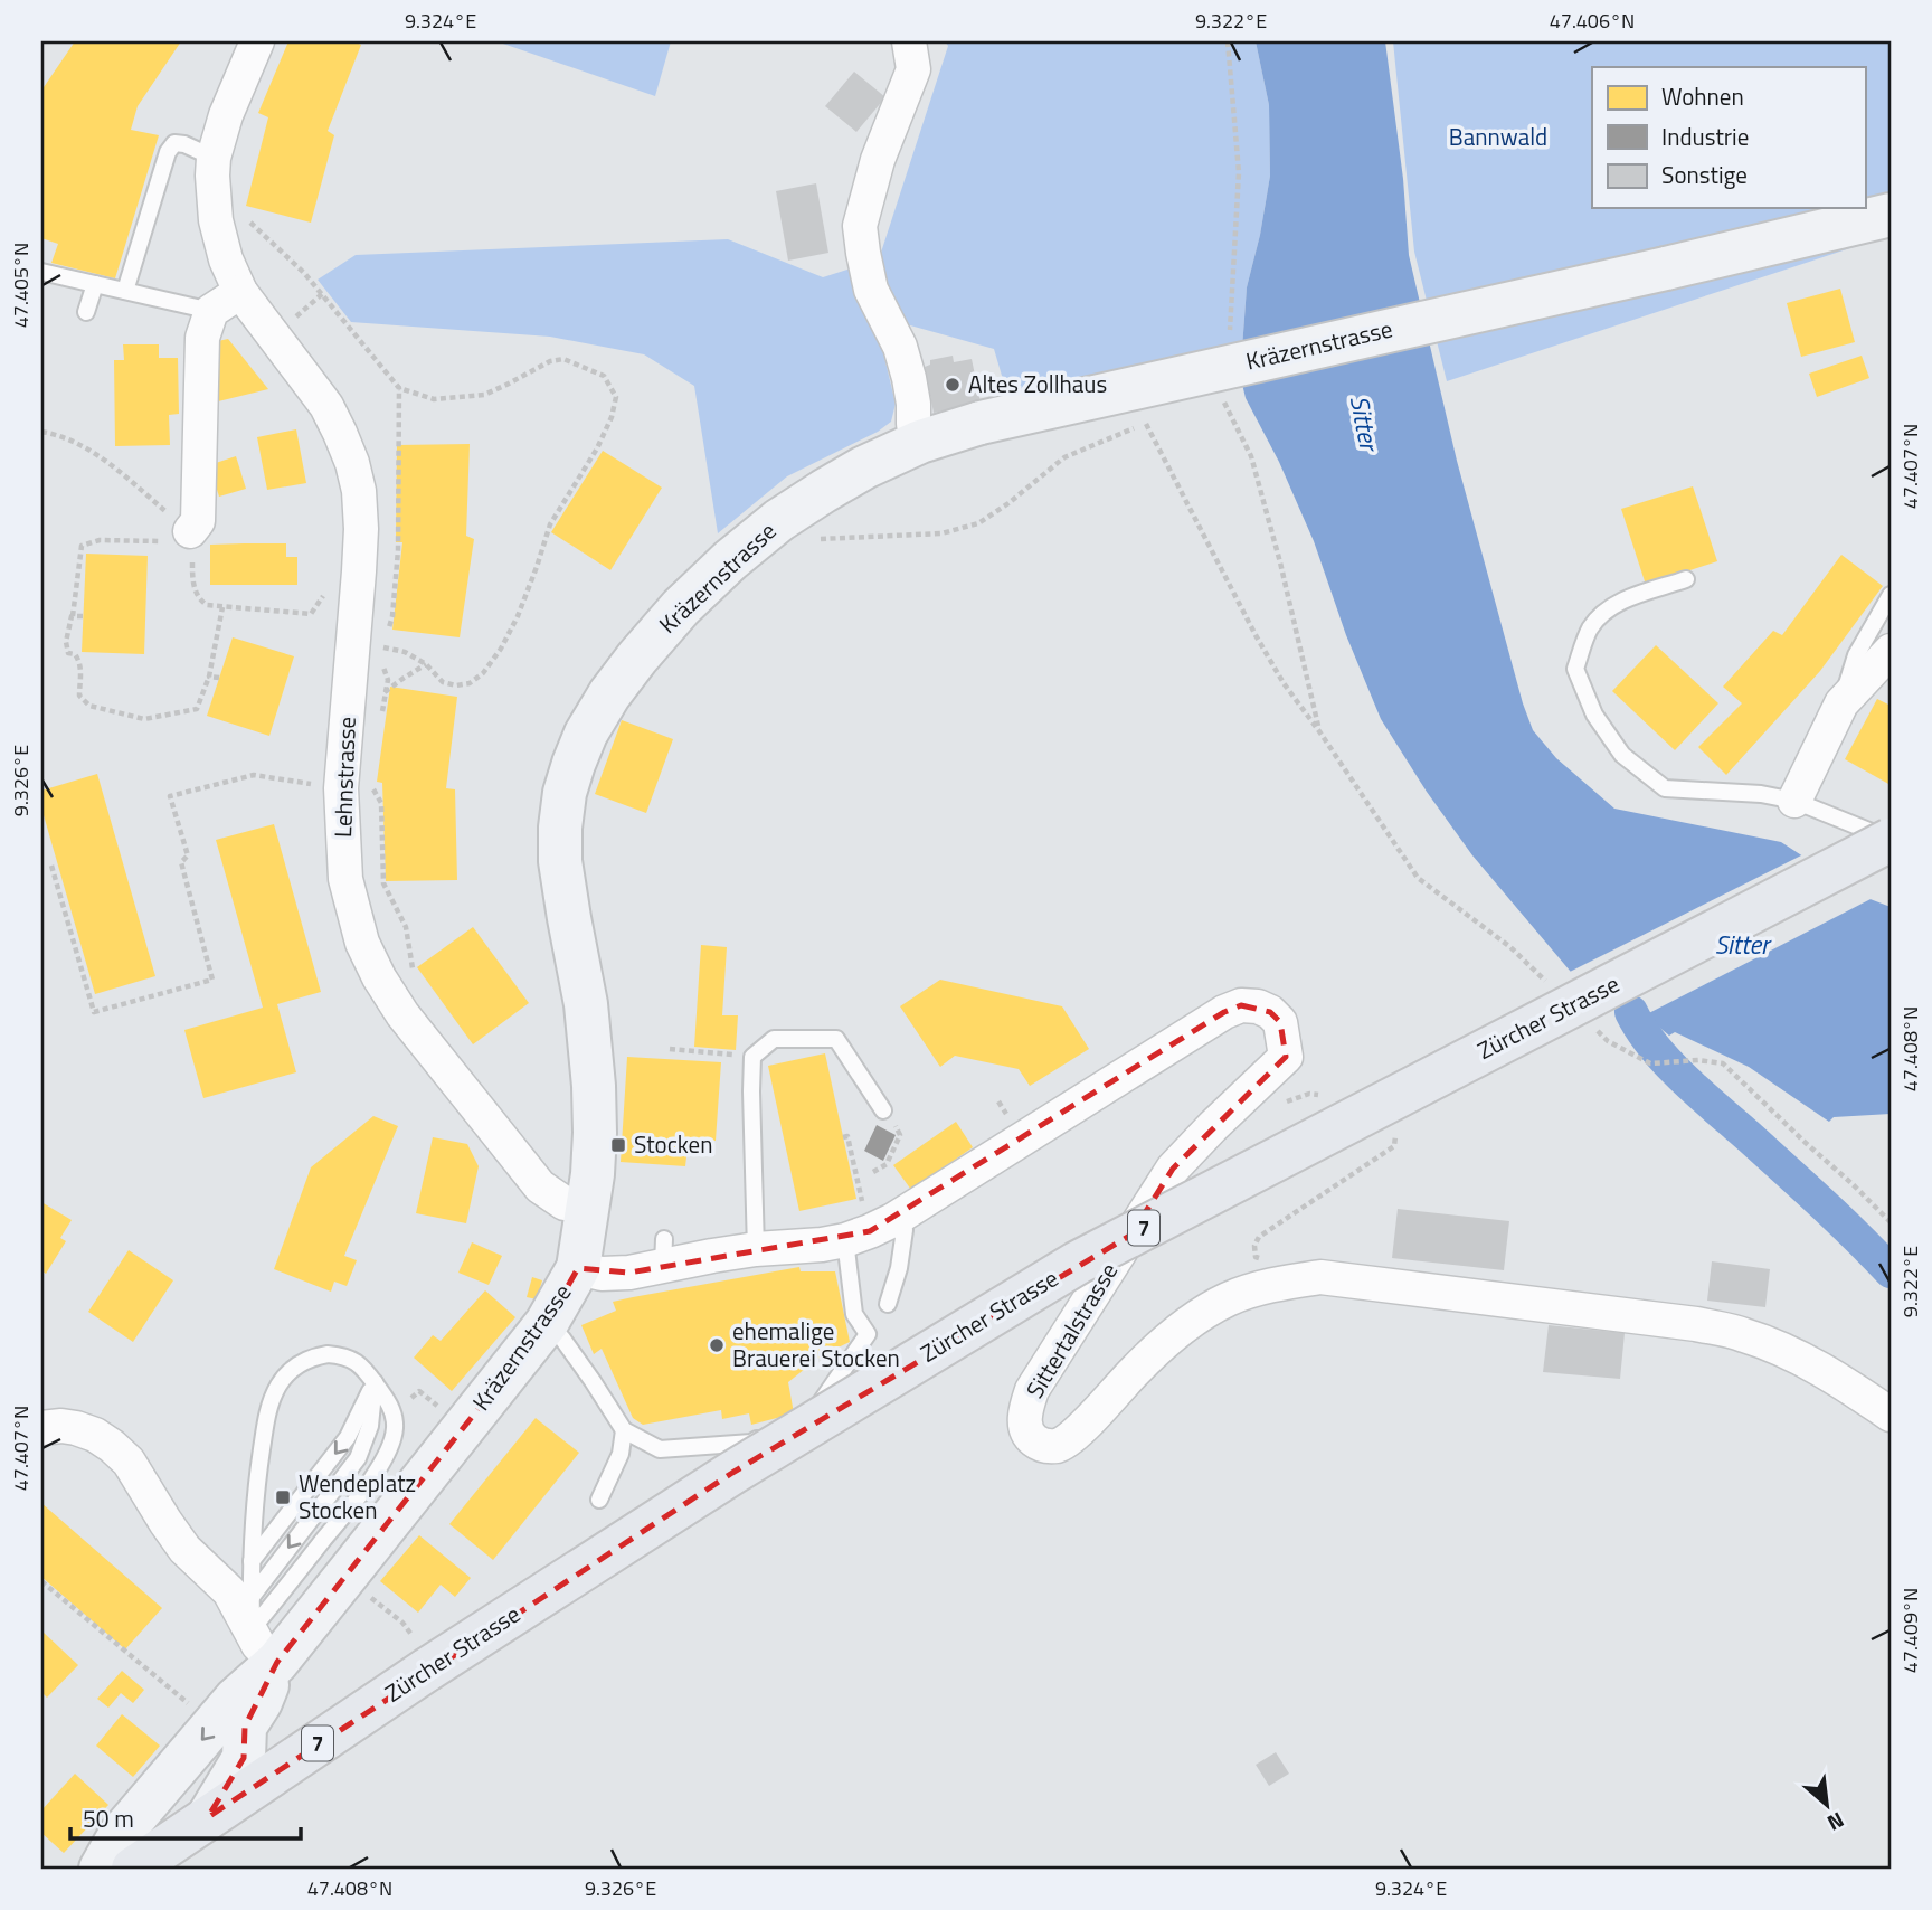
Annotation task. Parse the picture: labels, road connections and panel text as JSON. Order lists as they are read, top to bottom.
{
  "streets": {
    "main road": ["Zürcher Strasse", "7"],
    "street": ["Kräzernstrasse", "Lehnstrasse", "Sittertalstrasse"]
  },
  "crossings": [
    ["Kräzernstrasse", "Lehnstrasse"],
    ["Kräzernstrasse", "Zürcher Strasse"],
    ["Kräzernstrasse", "Sittertalstrasse"]
  ],
  "water": ["Sitter"],
  "parks": ["Bannwald"],
  "places": {
    "other": ["Altes Zollhaus", "ehemalige Brauerei Stocken"],
    "transit": ["Stocken", "Wendeplatz Stocken"]
  },
  "legend": ["Wohnen", "Industrie", "Sonstige"],
  "scale_bar": "50 m",
  "north": "bottom right",
  "coordinates": [
    "9.324°E",
    "9.322°E",
    "47.406°N",
    "47.405°N",
    "47.407°N",
    "9.326°E",
    "47.408°N",
    "47.409°N"
  ]
}
